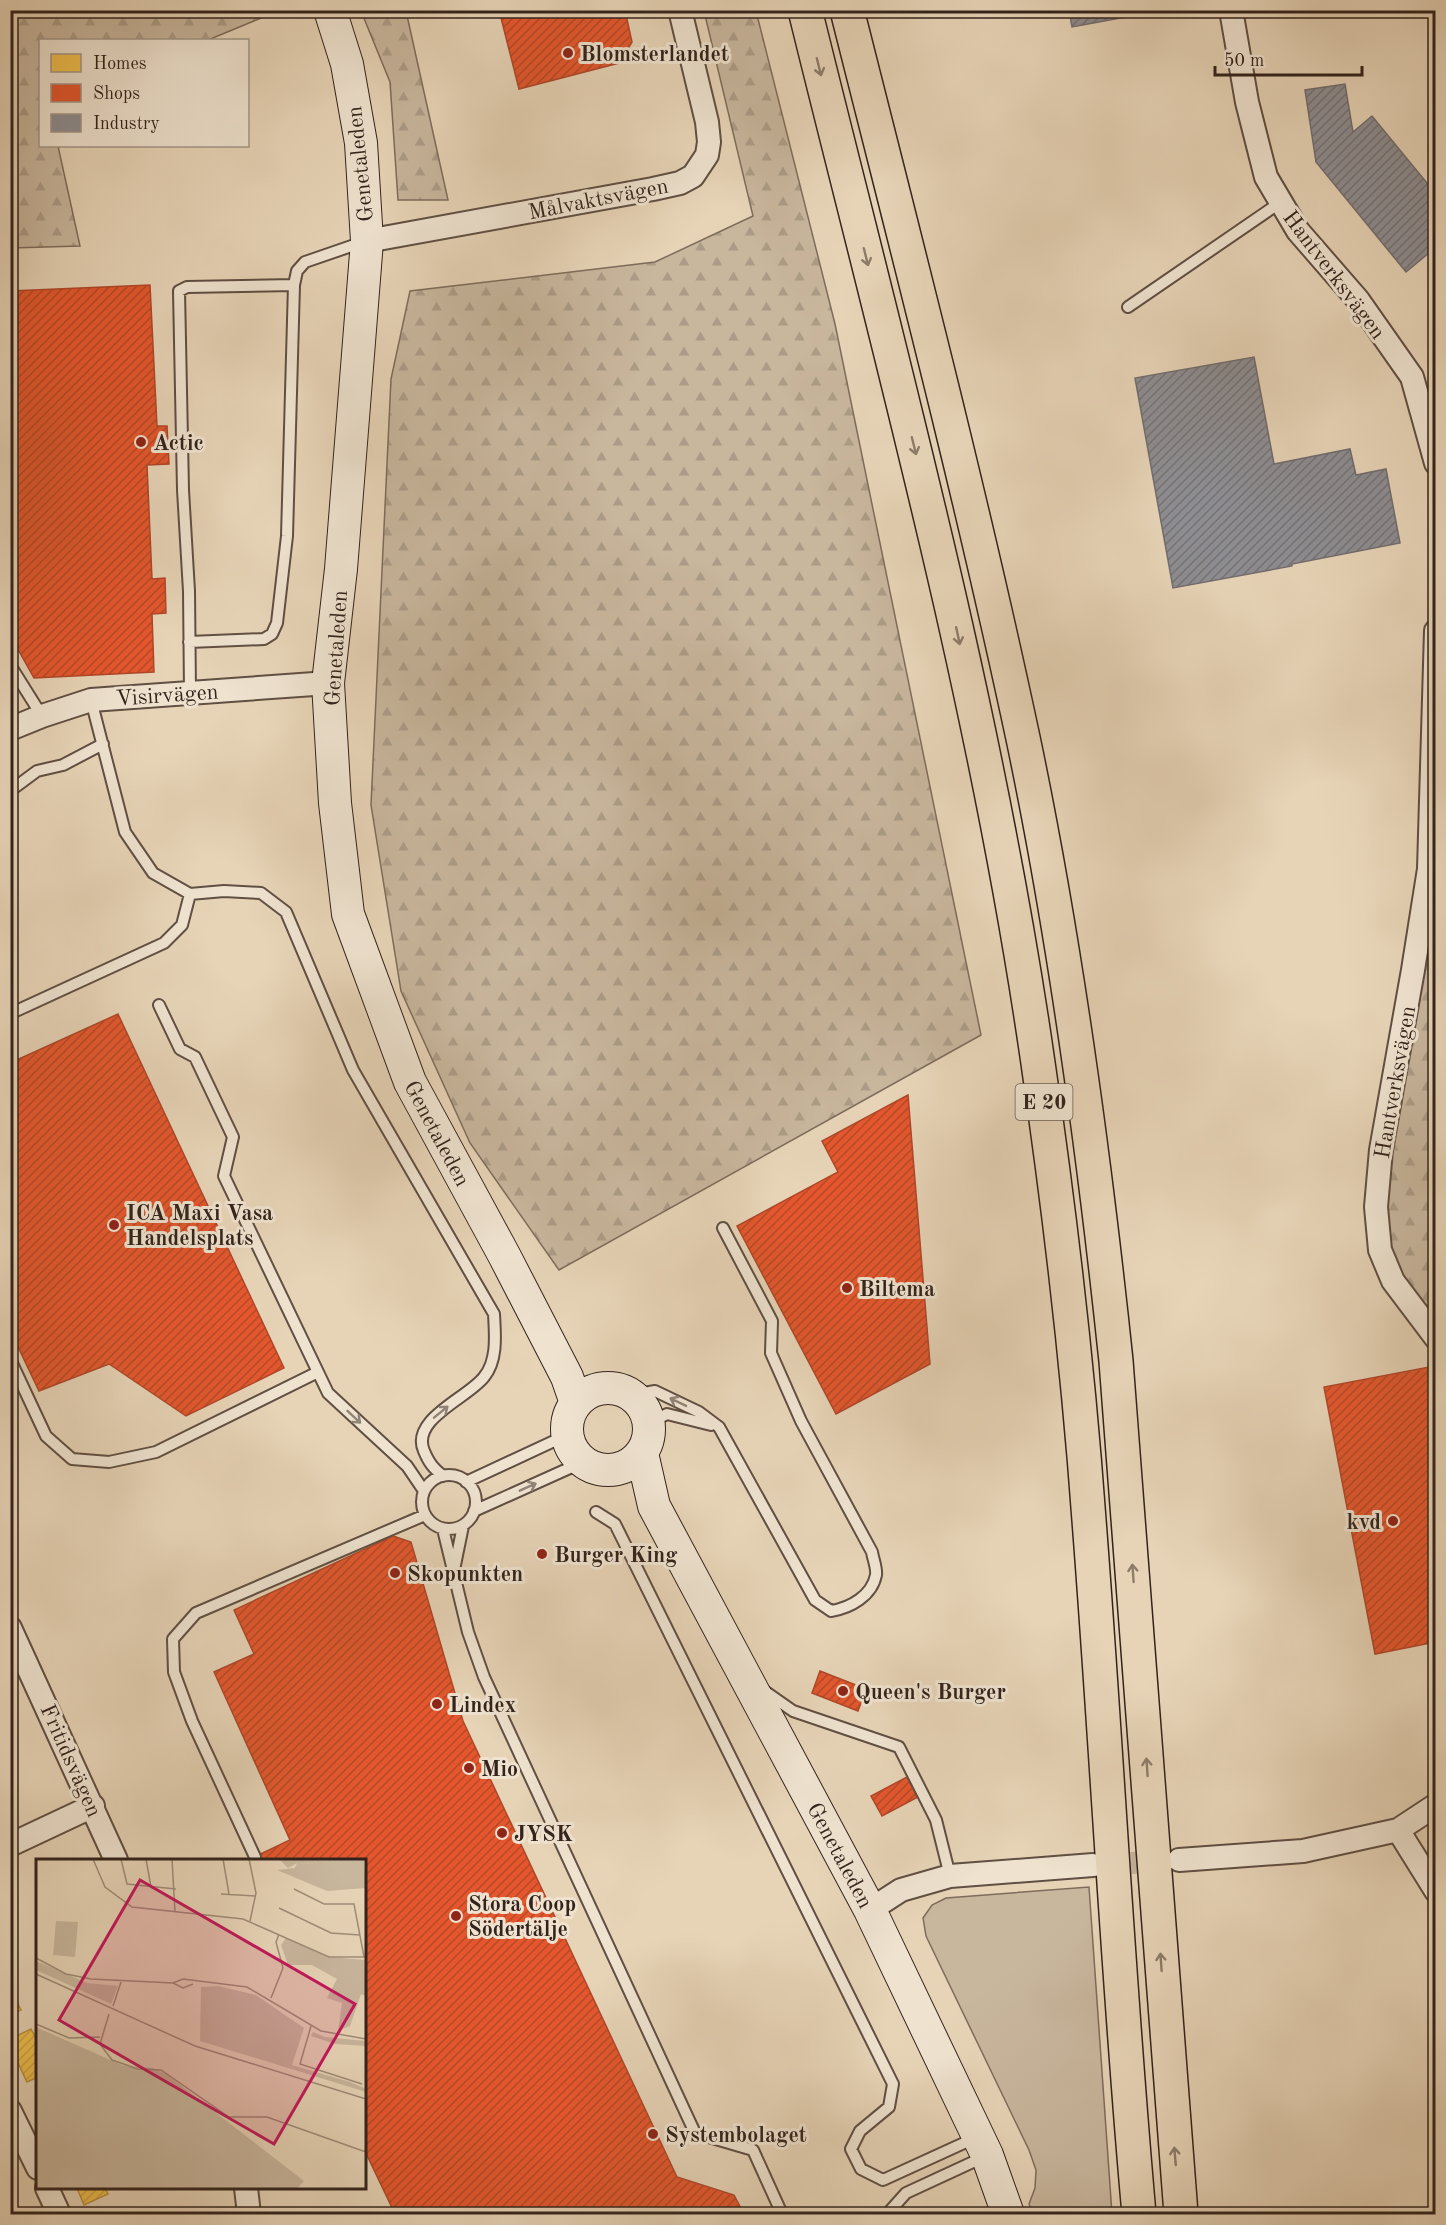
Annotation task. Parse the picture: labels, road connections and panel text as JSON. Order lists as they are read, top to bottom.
{
  "streets": {
    "highway": ["E 20"],
    "main road": ["Genetaleden"],
    "street": [
      "Målvaktsvägen",
      "Hantverksvägen",
      "Visirvägen",
      "Fritidsvägen"
    ]
  },
  "crossings": [
    ["Genetaleden", "Målvaktsvägen"],
    ["Genetaleden", "Visirvägen"]
  ],
  "places": [
    "Blomsterlandet",
    "Actic",
    "ICA Maxi Vasa Handelsplats",
    "Biltema",
    "kvd",
    "Burger King",
    "Skopunkten",
    "Queen's Burger",
    "Lindex",
    "Mio",
    "JYSK",
    "Stora Coop Södertälje",
    "Systembolaget"
  ],
  "legend": ["Homes", "Shops", "Industry"],
  "scale_bar": "50 m"
}
